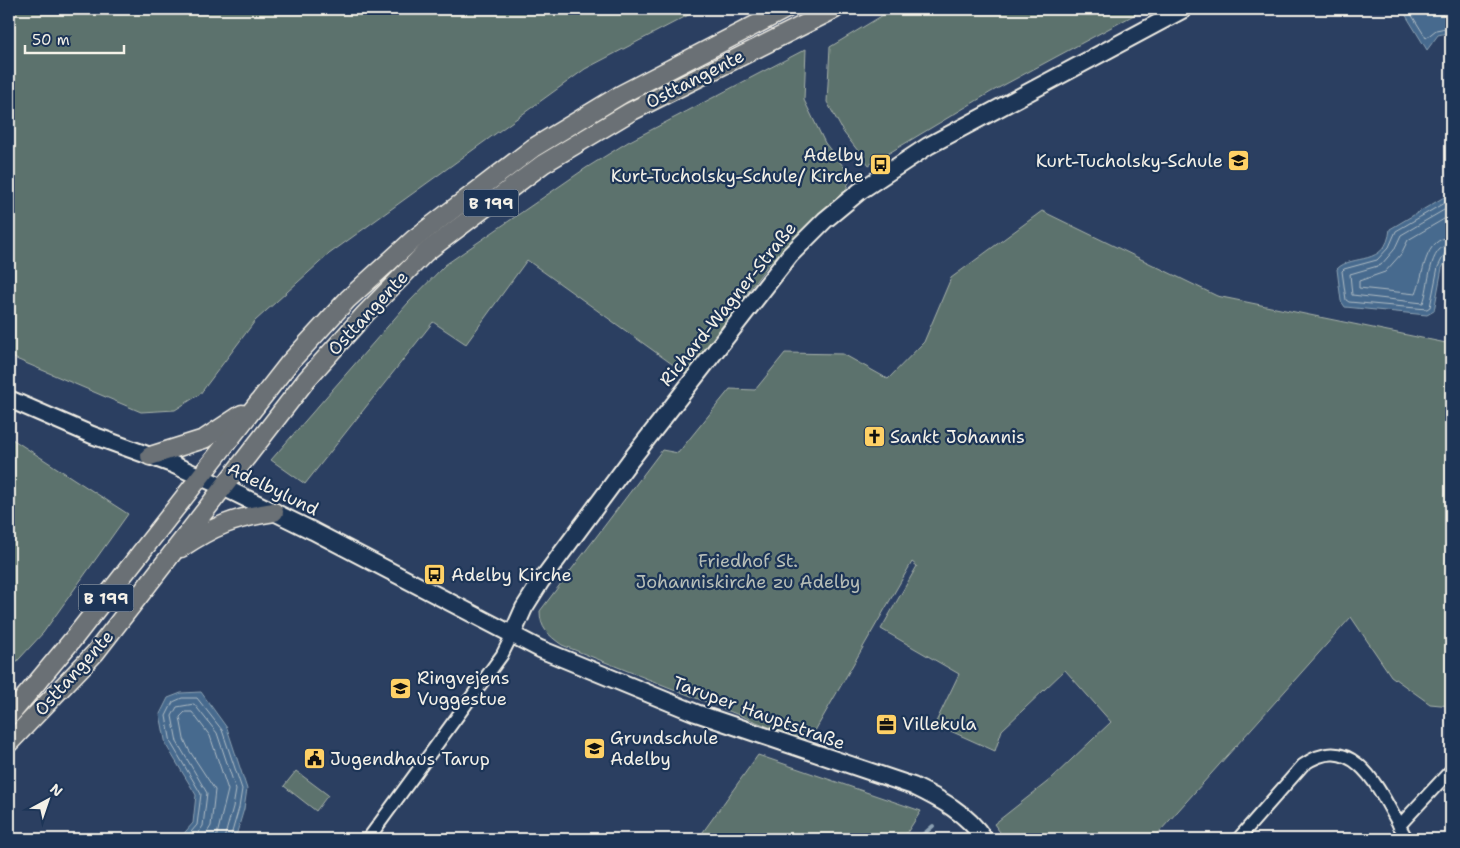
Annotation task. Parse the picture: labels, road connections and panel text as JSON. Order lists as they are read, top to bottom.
{
  "streets": {
    "main road": ["Osttangente", "B 199"],
    "street": ["Richard-Wagner-Straße", "Adelbylund", "Taruper Hauptstraße"]
  },
  "crossings": [
    ["Osttangente", "Adelbylund"],
    ["Richard-Wagner-Straße", "Adelbylund"],
    ["Richard-Wagner-Straße", "Taruper Hauptstraße"],
    ["Adelbylund", "Taruper Hauptstraße"]
  ],
  "parks": ["Friedhof St. Johanniskirche zu Adelby"],
  "places": {
    "school or university": ["Kurt-Tucholsky-Schule", "Ringvejens Vuggestue", "Grundschule Adelby"],
    "bus stop": ["Adelby Kurt-Tucholsky-Schule/ Kirche", "Adelby Kirche"],
    "church": ["Sankt Johannis"],
    "office": ["Villekula"],
    "public building": ["Jugendhaus Tarup"]
  },
  "scale_bar": "50 m",
  "north": "top right"
}
